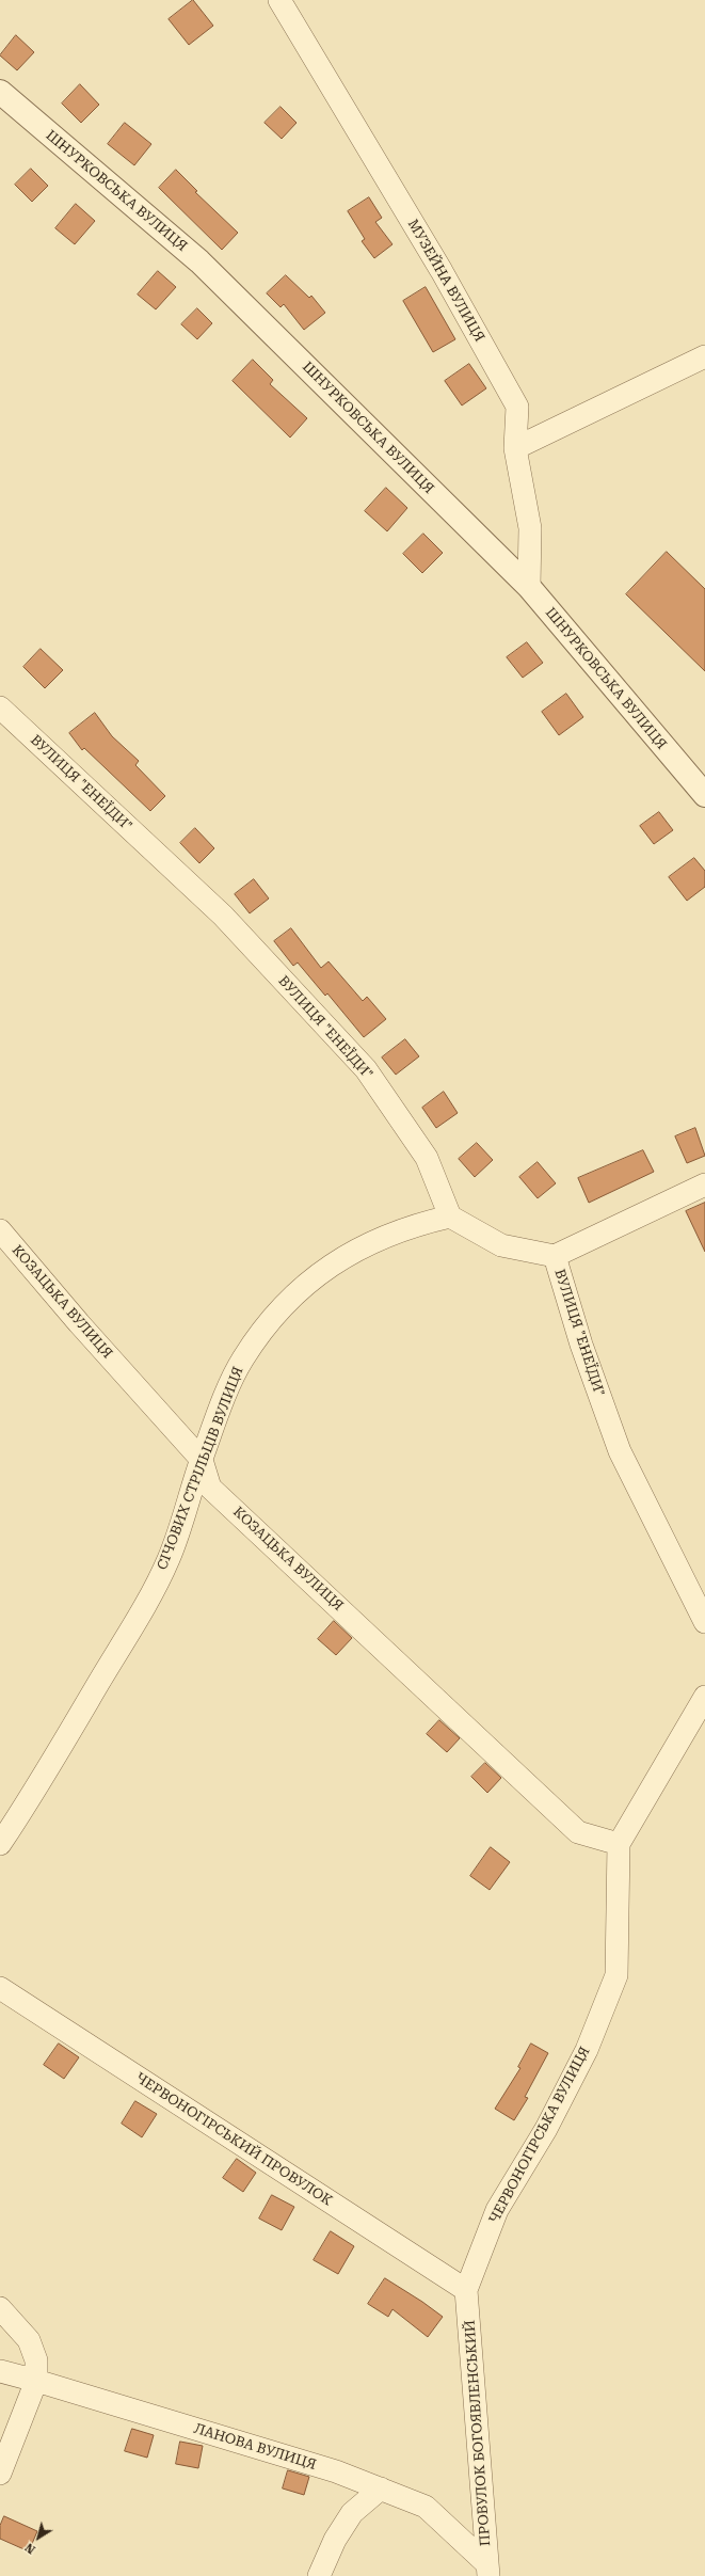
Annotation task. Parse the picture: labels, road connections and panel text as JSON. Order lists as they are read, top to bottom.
{
  "streets": {
    "street": [
      "ШНУРКОВСЬКА ВУЛИЦЯ",
      "МУЗЕЙНА ВУЛИЦЯ",
      "ВУЛИЦЯ \"ЕНЕЇДИ\"",
      "КОЗАЦЬКА ВУЛИЦЯ",
      "СІЧОВИХ СТРІЛЬЦІВ ВУЛИЦЯ",
      "ЧЕРВОНОГІРСЬКА ВУЛИЦЯ",
      "ЧЕРВОНОГІРСЬКИЙ ПРОВУЛОК",
      "ПРОВУЛОК БОГОЯВЛЕНСЬКИЙ",
      "ЛАНОВА ВУЛИЦЯ"
    ]
  },
  "crossings": [
    ["ШНУРКОВСЬКА ВУЛИЦЯ", "МУЗЕЙНА ВУЛИЦЯ"],
    ["ВУЛИЦЯ \"ЕНЕЇДИ\"", "СІЧОВИХ СТРІЛЬЦІВ ВУЛИЦЯ"],
    ["КОЗАЦЬКА ВУЛИЦЯ", "СІЧОВИХ СТРІЛЬЦІВ ВУЛИЦЯ"],
    ["КОЗАЦЬКА ВУЛИЦЯ", "ЧЕРВОНОГІРСЬКА ВУЛИЦЯ"],
    ["ЧЕРВОНОГІРСЬКА ВУЛИЦЯ", "ЧЕРВОНОГІРСЬКИЙ ПРОВУЛОК"],
    ["ЧЕРВОНОГІРСЬКА ВУЛИЦЯ", "ПРОВУЛОК БОГОЯВЛЕНСЬКИЙ"],
    ["ЧЕРВОНОГІРСЬКИЙ ПРОВУЛОК", "ПРОВУЛОК БОГОЯВЛЕНСЬКИЙ"],
    ["ПРОВУЛОК БОГОЯВЛЕНСЬКИЙ", "ЛАНОВА ВУЛИЦЯ"]
  ],
  "north": "bottom left"
}
